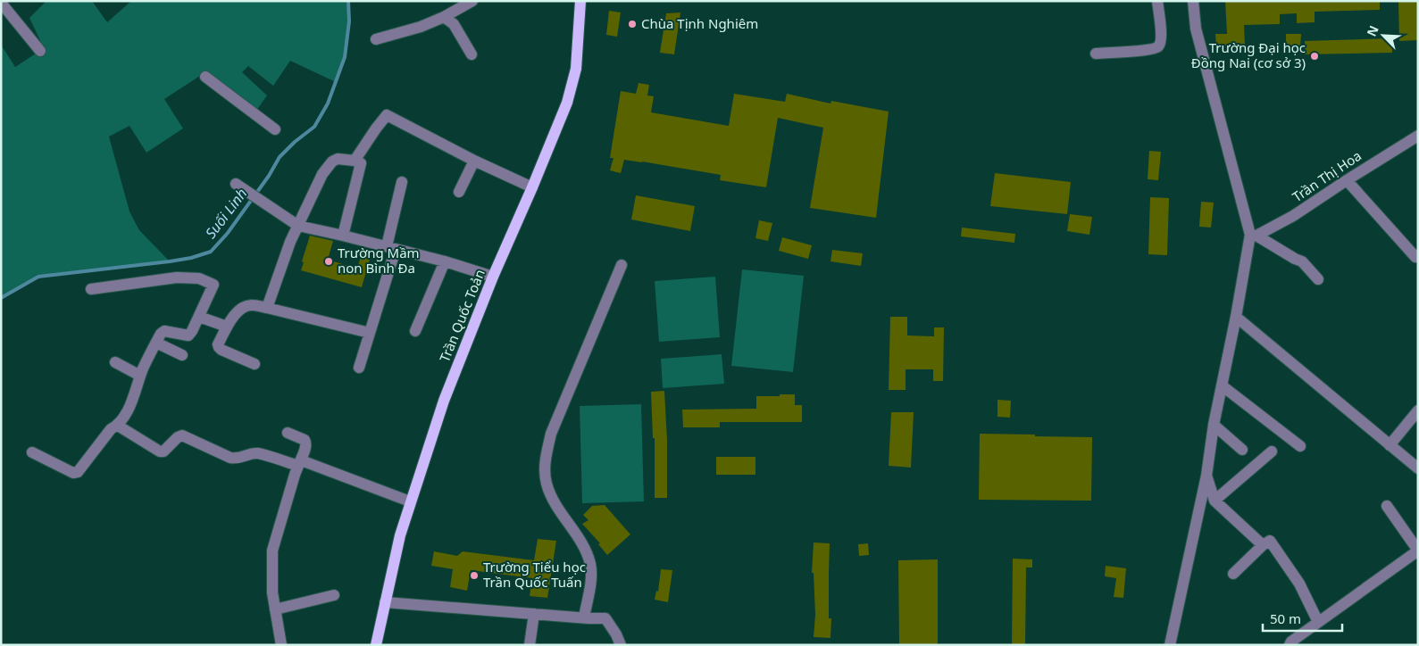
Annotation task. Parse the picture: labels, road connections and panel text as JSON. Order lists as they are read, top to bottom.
{
  "streets": {
    "main road": ["Trần Quốc Toản"],
    "street": ["Trần Thị Hoa"]
  },
  "water": ["Suối Linh"],
  "places": [
    "Chùa Tịnh Nghiêm",
    "Trường Đại học Đồng Nai (cơ sở 3)",
    "Trường Mầm non Bình Đa",
    "Trường Tiểu học Trần Quốc Tuấn"
  ],
  "scale_bar": "50 m",
  "north": "top left"
}
